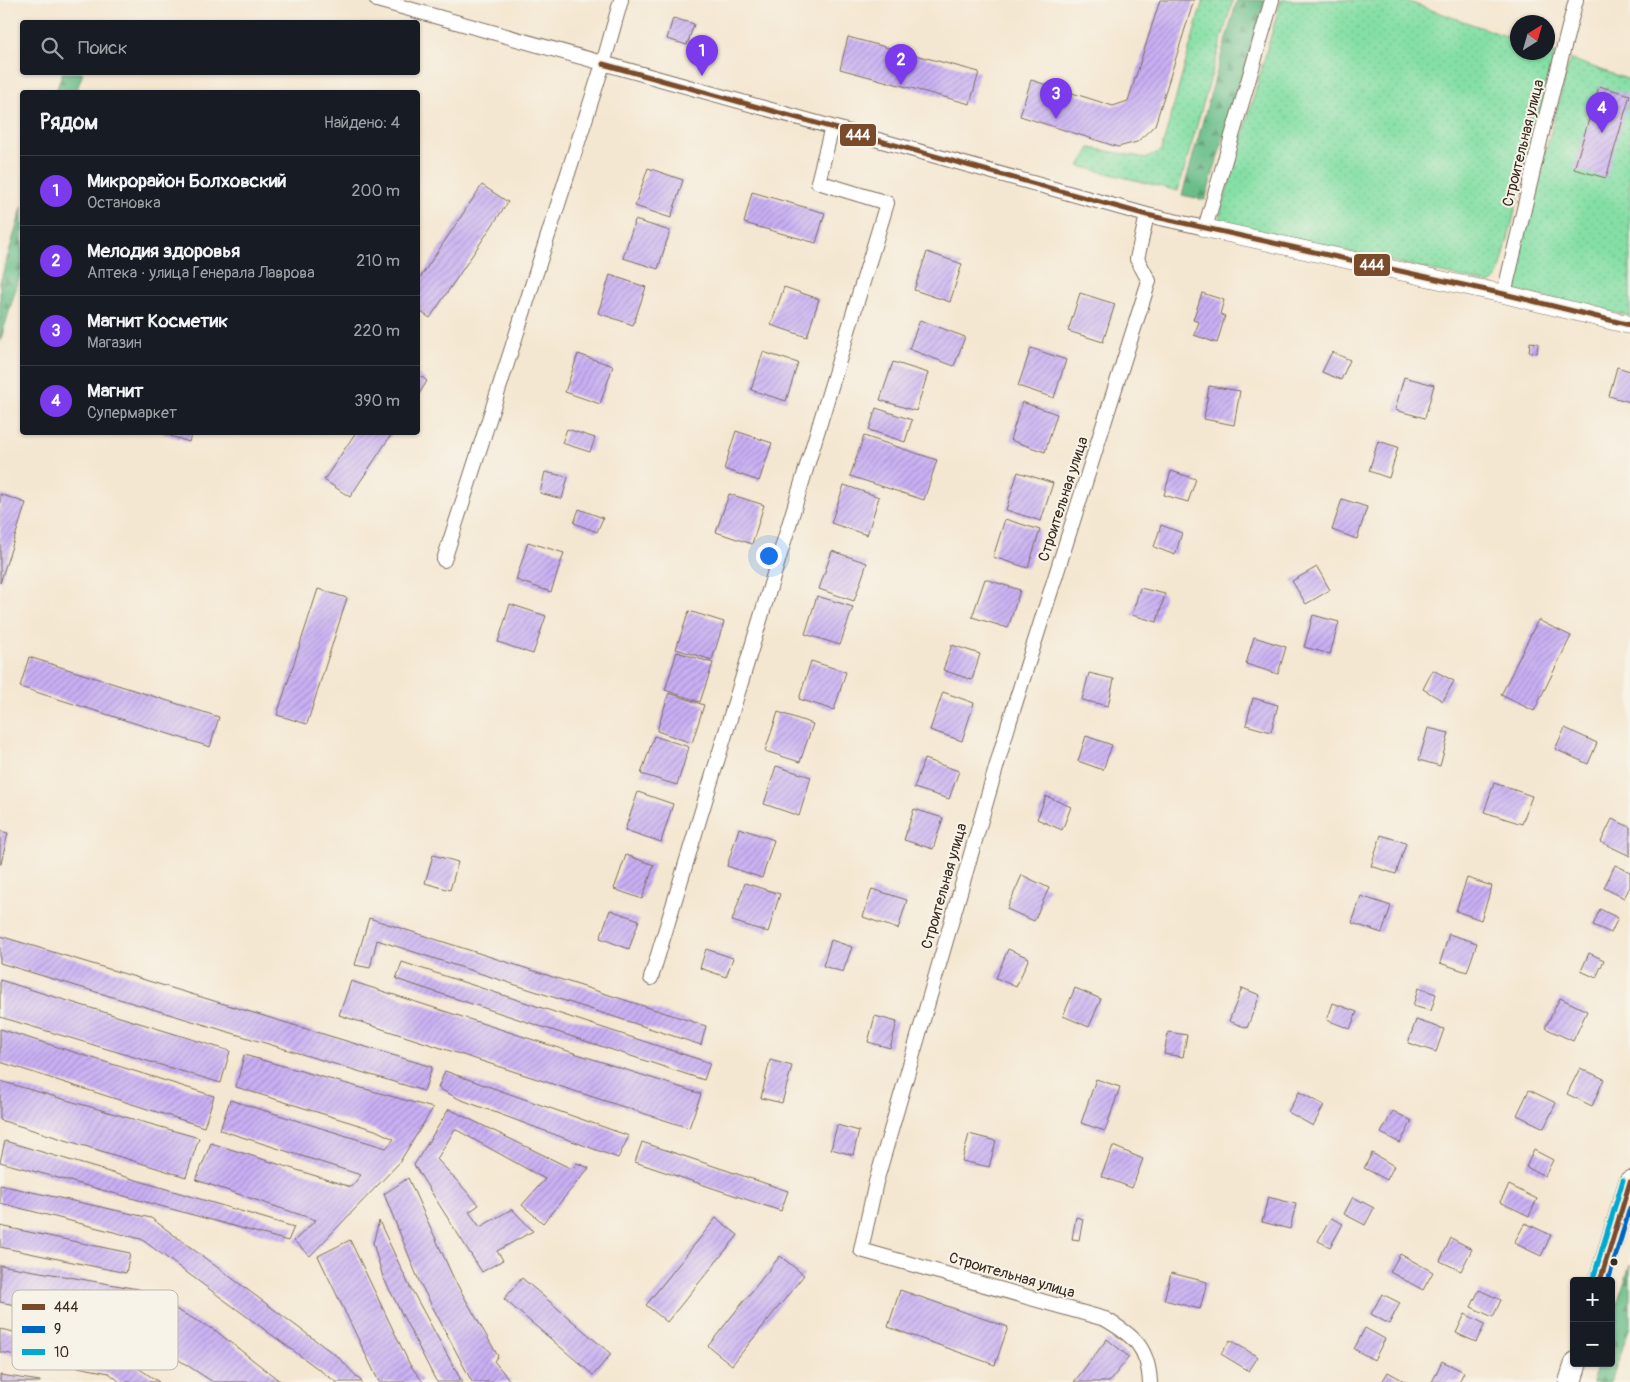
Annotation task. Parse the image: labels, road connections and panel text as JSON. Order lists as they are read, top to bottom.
{
  "streets": {
    "street": ["Строительная улица"]
  },
  "lines": ["transit line 444", "transit line 10", "transit line 9"],
  "legend": ["444", "9", "10"],
  "north": "top right",
  "page": {
    "search": "Поиск",
    "pins": [
      "1",
      "2",
      "3",
      "4"
    ],
    "heading": ["Рядом", "Найдено: 4"],
    "list": [
      {
        "mark": "1",
        "name": "Микрорайон Болховский",
        "note": "Остановка",
        "value": "200 m"
      },
      {
        "mark": "2",
        "name": "Мелодия здоровья",
        "note": "Аптека · улица Генерала Лаврова",
        "value": "210 m"
      },
      {
        "mark": "3",
        "name": "Магнит Косметик",
        "note": "Магазин",
        "value": "220 m"
      },
      {
        "mark": "4",
        "name": "Магнит",
        "note": "Супермаркет",
        "value": "390 m"
      }
    ],
    "map_buttons": ["+", "−"]
  }
}
